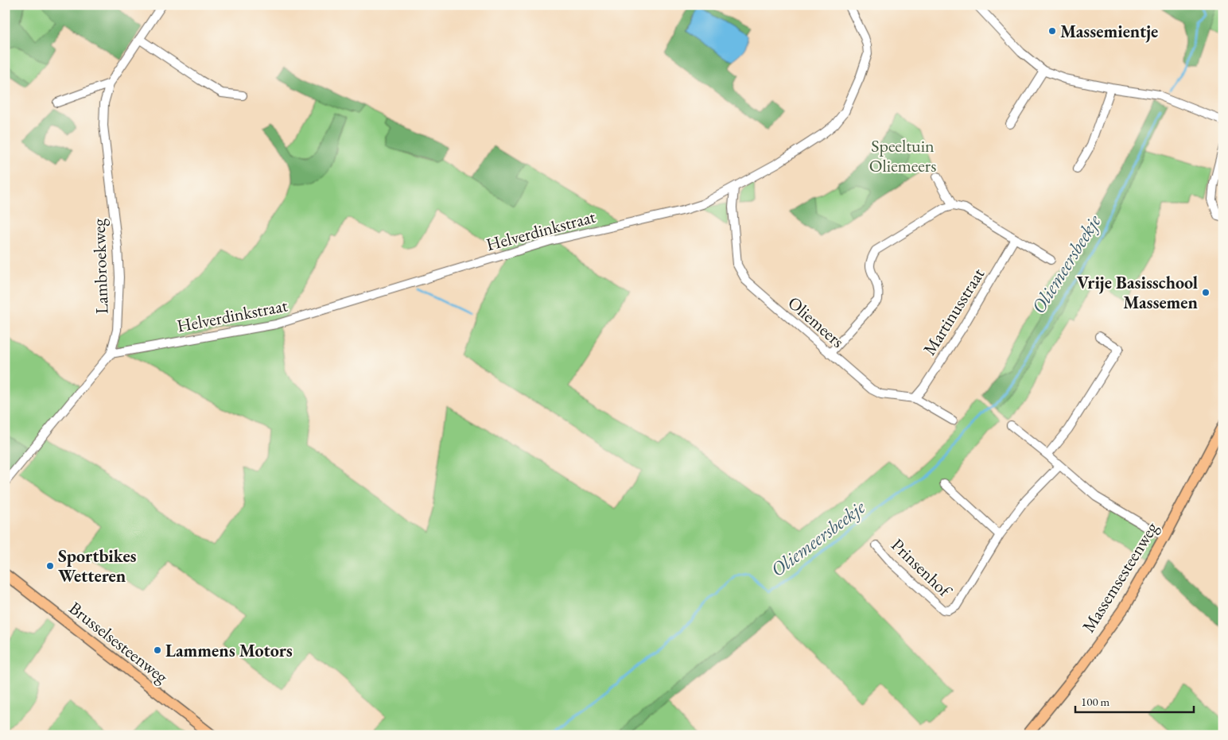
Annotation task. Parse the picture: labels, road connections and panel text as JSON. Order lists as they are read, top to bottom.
{
  "streets": {
    "main road": ["Massemsesteenweg", "Brusselsesteenweg"],
    "street": [
      "Helverdinkstraat",
      "Lambroekweg",
      "Martinusstraat",
      "Oliemeers",
      "Prinsenhof"
    ]
  },
  "crossings": [
    ["Helverdinkstraat", "Lambroekweg"],
    ["Helverdinkstraat", "Oliemeers"],
    ["Martinusstraat", "Oliemeers"]
  ],
  "water": ["Oliemeersbeekje"],
  "parks": ["Speeltuin Oliemeers"],
  "places": [
    "Massemientje",
    "Vrije Basisschool Massemen",
    "Sportbikes Wetteren",
    "Lammens Motors"
  ],
  "scale_bar": "100 m"
}
